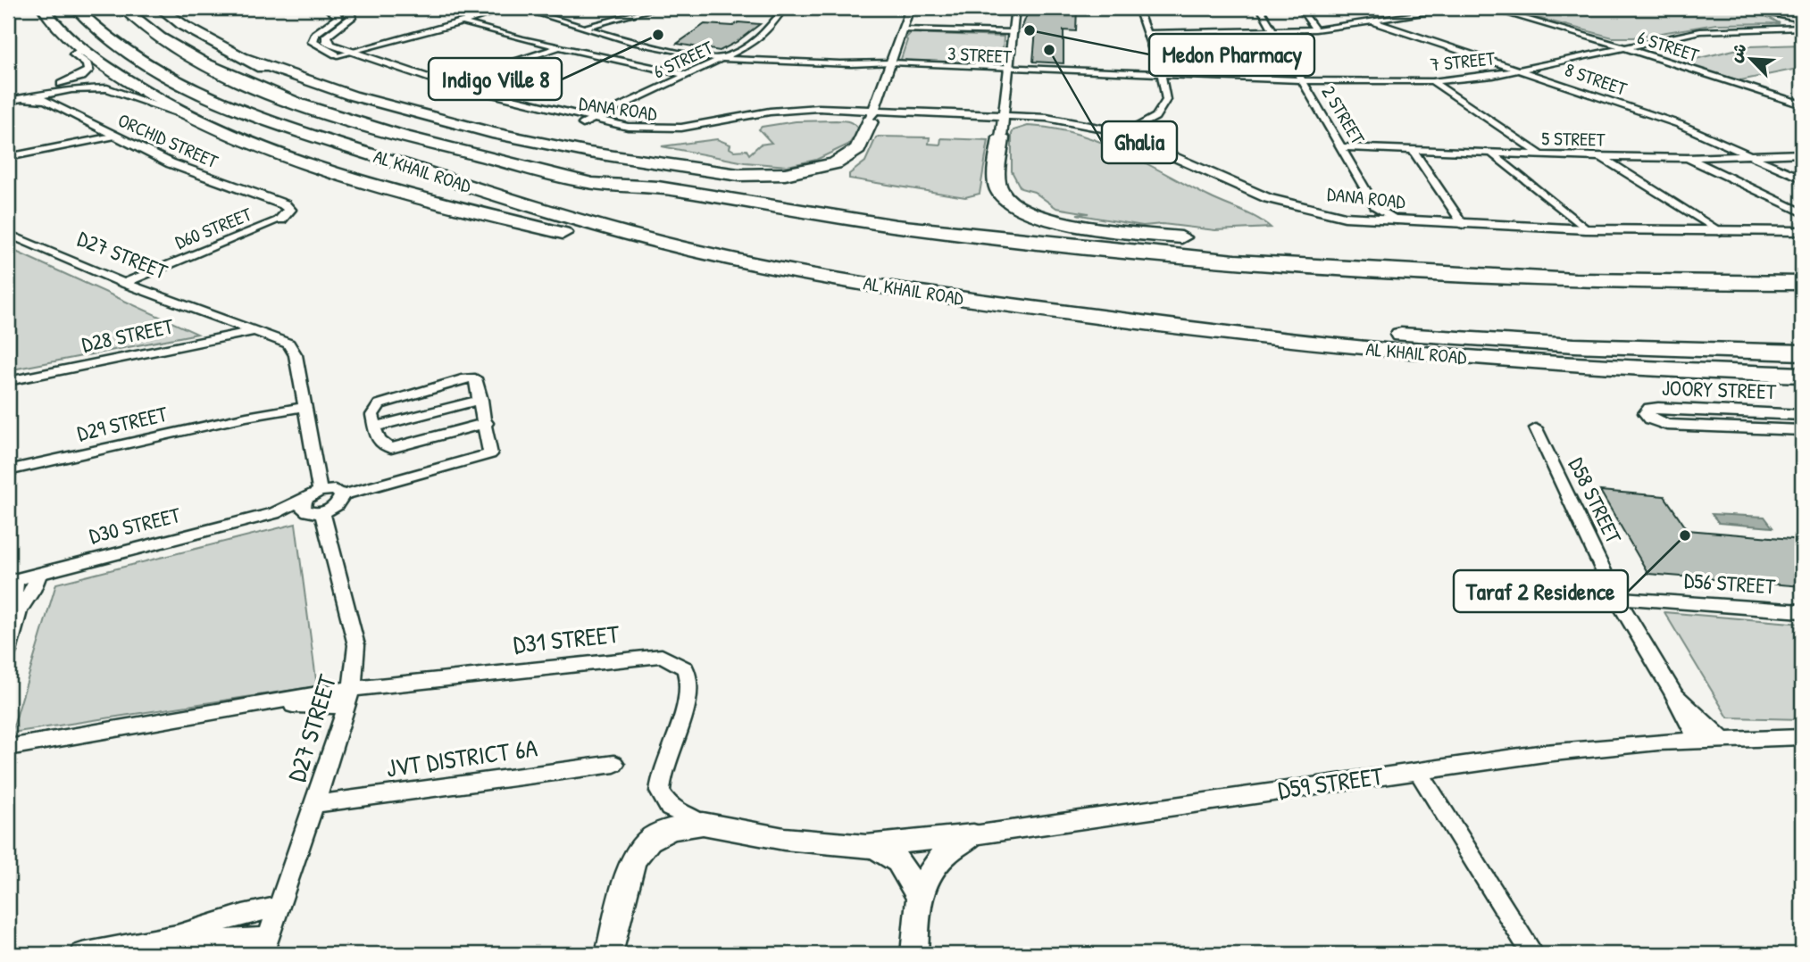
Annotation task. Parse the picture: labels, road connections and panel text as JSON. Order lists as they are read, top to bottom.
{
  "streets": {
    "highway": ["AL KHAIL ROAD"],
    "street": [
      "6 STREET",
      "3 STREET",
      "7 STREET",
      "8 STREET",
      "DANA ROAD",
      "2 STREET",
      "5 STREET",
      "ORCHID STREET",
      "D60 STREET",
      "D27 STREET",
      "D28 STREET",
      "JOORY STREET",
      "D29 STREET",
      "D58 STREET",
      "D30 STREET",
      "D56 STREET",
      "D31 STREET",
      "JVT DISTRICT 6A",
      "D59 STREET"
    ]
  },
  "crossings": [
    ["6 STREET", "3 STREET"],
    ["6 STREET", "7 STREET"],
    ["6 STREET", "DANA ROAD"],
    ["3 STREET", "7 STREET"],
    ["3 STREET", "2 STREET"],
    ["7 STREET", "8 STREET"],
    ["7 STREET", "2 STREET"],
    ["8 STREET", "5 STREET"],
    ["2 STREET", "5 STREET"],
    ["ORCHID STREET", "D60 STREET"],
    ["D60 STREET", "D27 STREET"],
    ["D27 STREET", "D28 STREET"],
    ["D27 STREET", "D29 STREET"],
    ["D27 STREET", "D30 STREET"],
    ["D27 STREET", "D31 STREET"],
    ["D27 STREET", "JVT DISTRICT 6A"],
    ["D58 STREET", "D56 STREET"],
    ["D58 STREET", "D59 STREET"]
  ],
  "places": [
    "Medon Pharmacy",
    "Indigo Ville 8",
    "Ghalia",
    "Taraf 2 Residence"
  ],
  "north": "top left"
}
